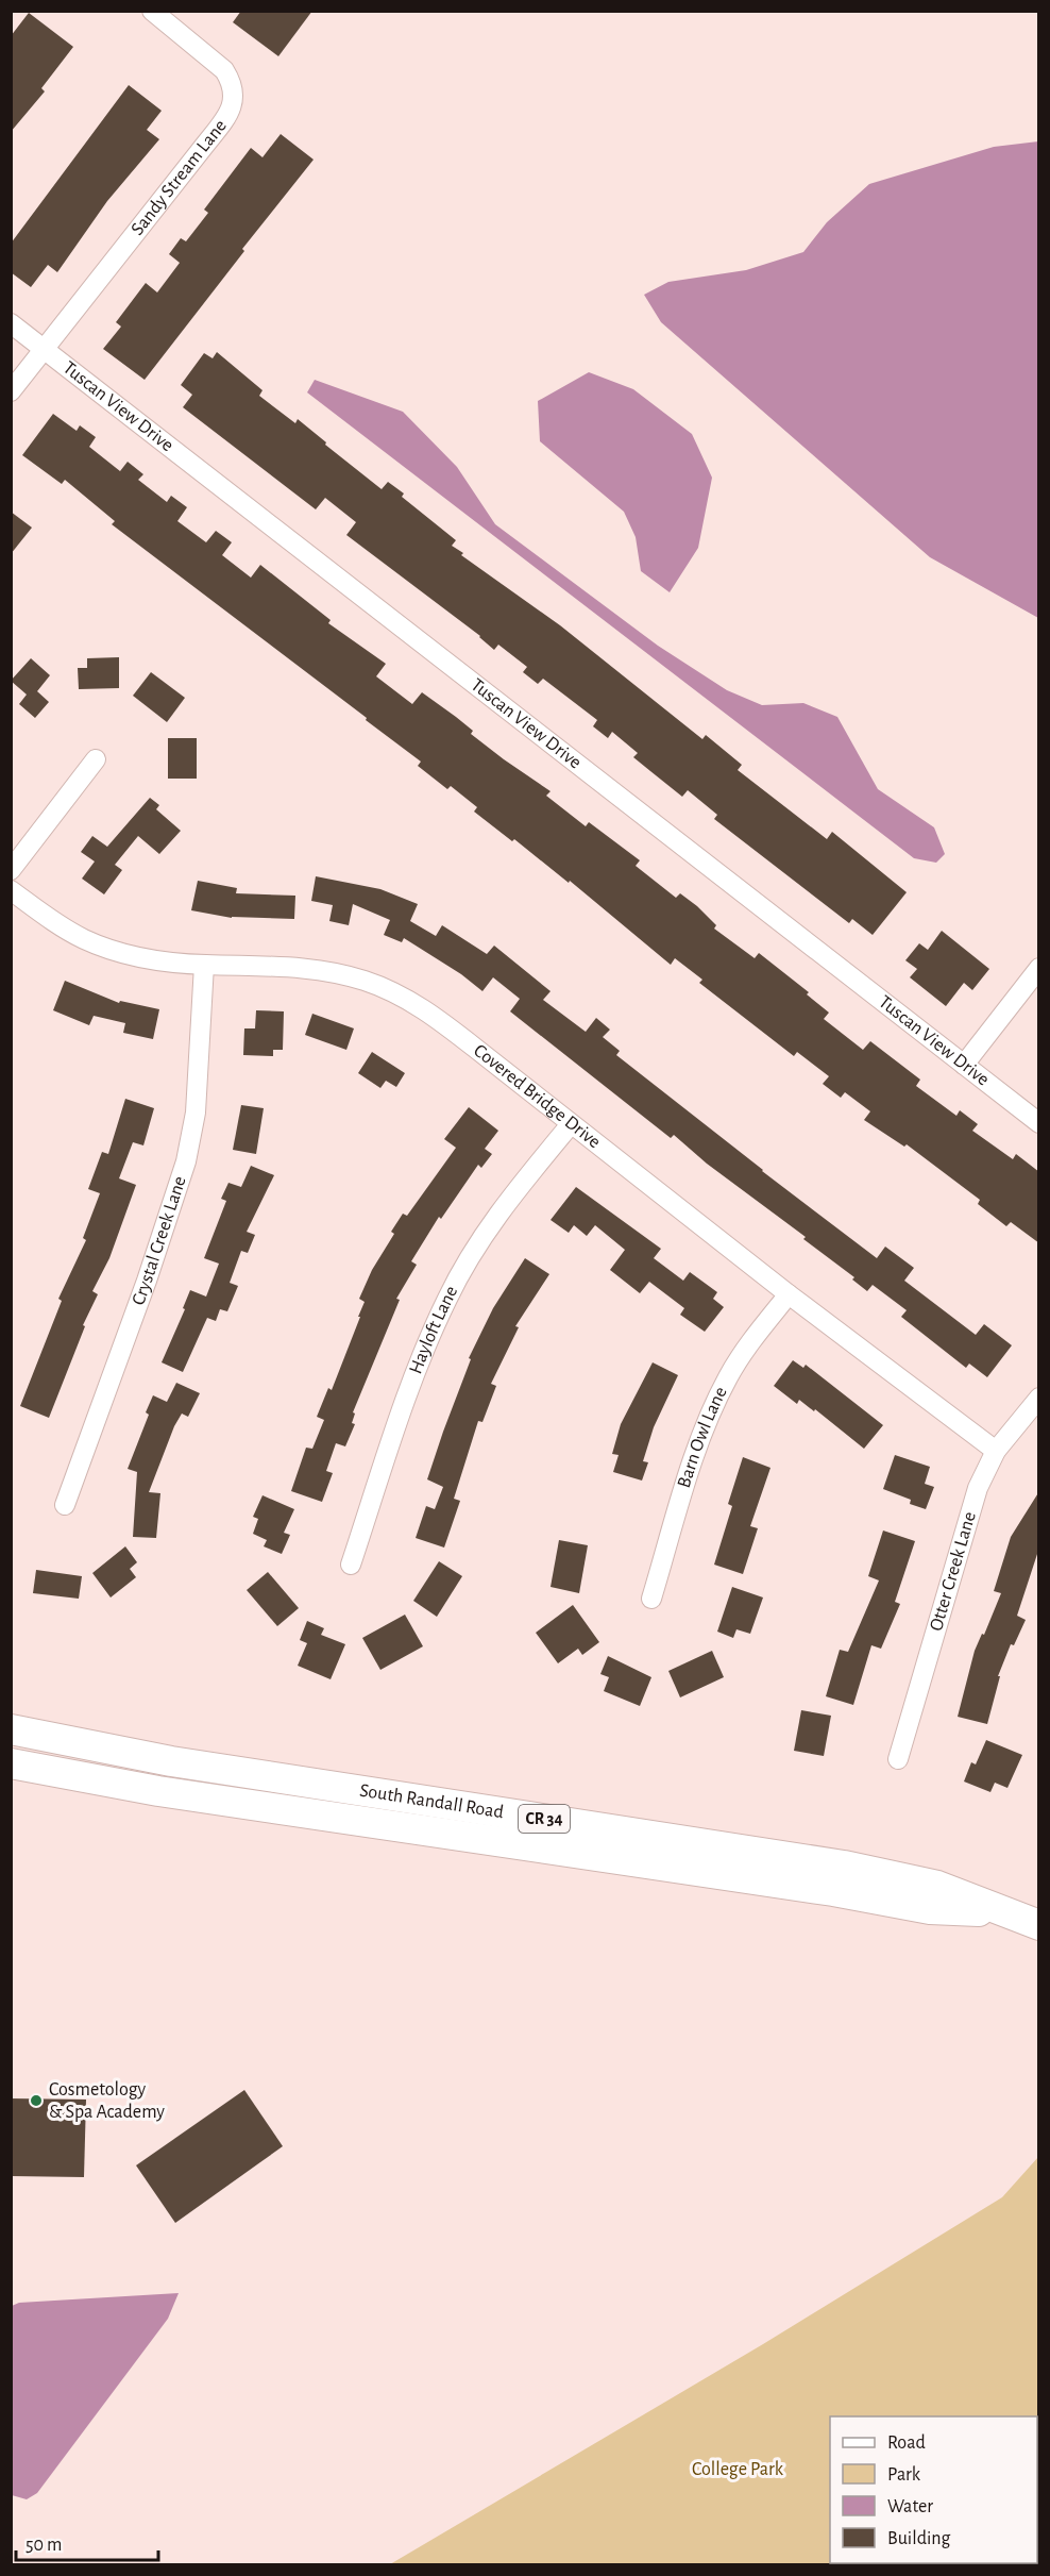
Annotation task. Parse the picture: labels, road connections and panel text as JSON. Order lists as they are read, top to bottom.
{
  "streets": {
    "main road": ["South Randall Road", "CR 34"],
    "street": [
      "Sandy Stream Lane",
      "Tuscan View Drive",
      "Covered Bridge Drive",
      "Crystal Creek Lane",
      "Hayloft Lane",
      "Barn Owl Lane",
      "Otter Creek Lane"
    ]
  },
  "crossings": [
    ["Sandy Stream Lane", "Tuscan View Drive"],
    ["Covered Bridge Drive", "Crystal Creek Lane"],
    ["Covered Bridge Drive", "Hayloft Lane"],
    ["Covered Bridge Drive", "Barn Owl Lane"],
    ["Covered Bridge Drive", "Otter Creek Lane"]
  ],
  "parks": ["College Park"],
  "places": ["Cosmetology & Spa Academy"],
  "legend": [
    "Road",
    "Park",
    "Water",
    "Building"
  ],
  "scale_bar": "50 m"
}
